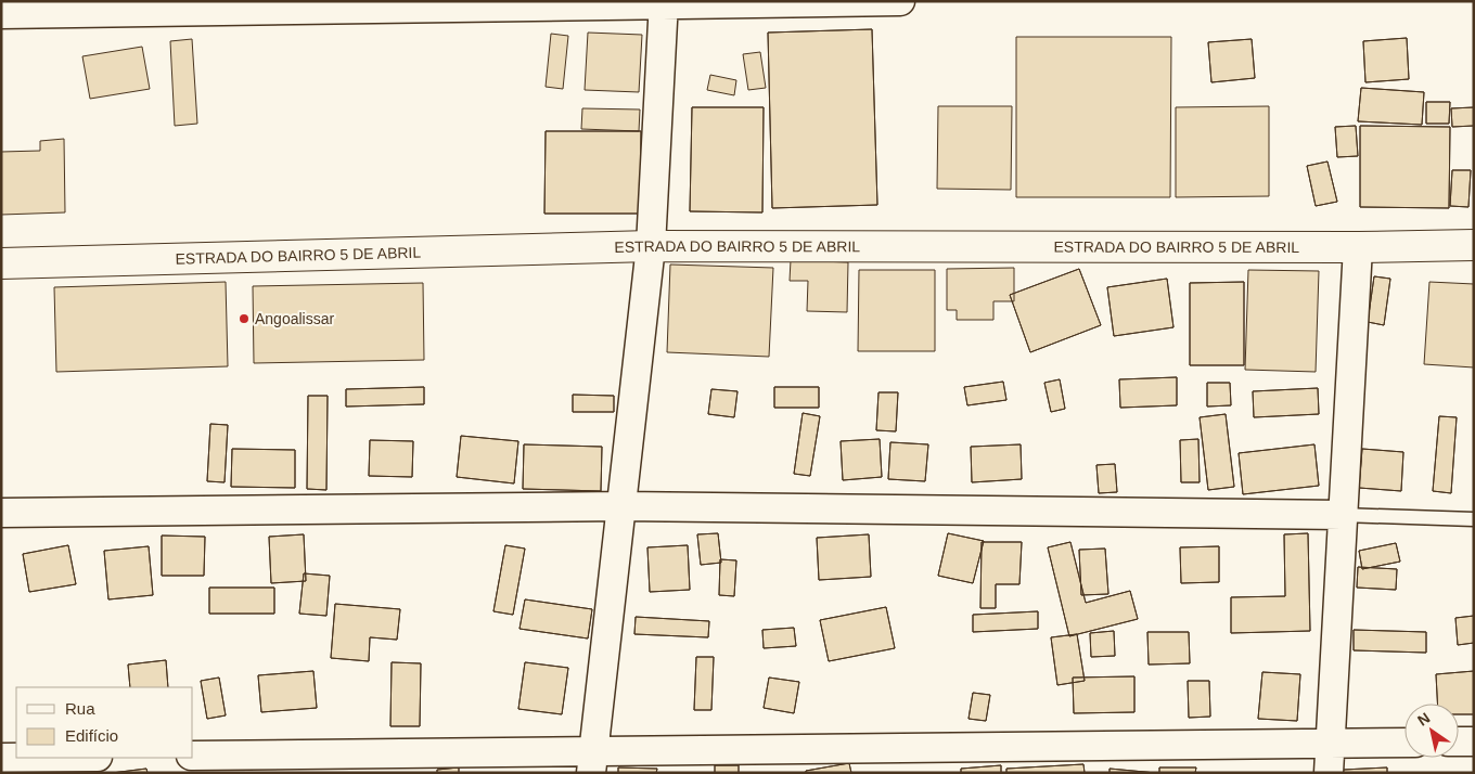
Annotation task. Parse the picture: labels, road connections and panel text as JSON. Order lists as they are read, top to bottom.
{
  "streets": {
    "street": ["ESTRADA DO BAIRRO 5 DE ABRIL"]
  },
  "places": ["Angoalissar"],
  "legend": ["Rua", "Edifício"],
  "north": "top left"
}
